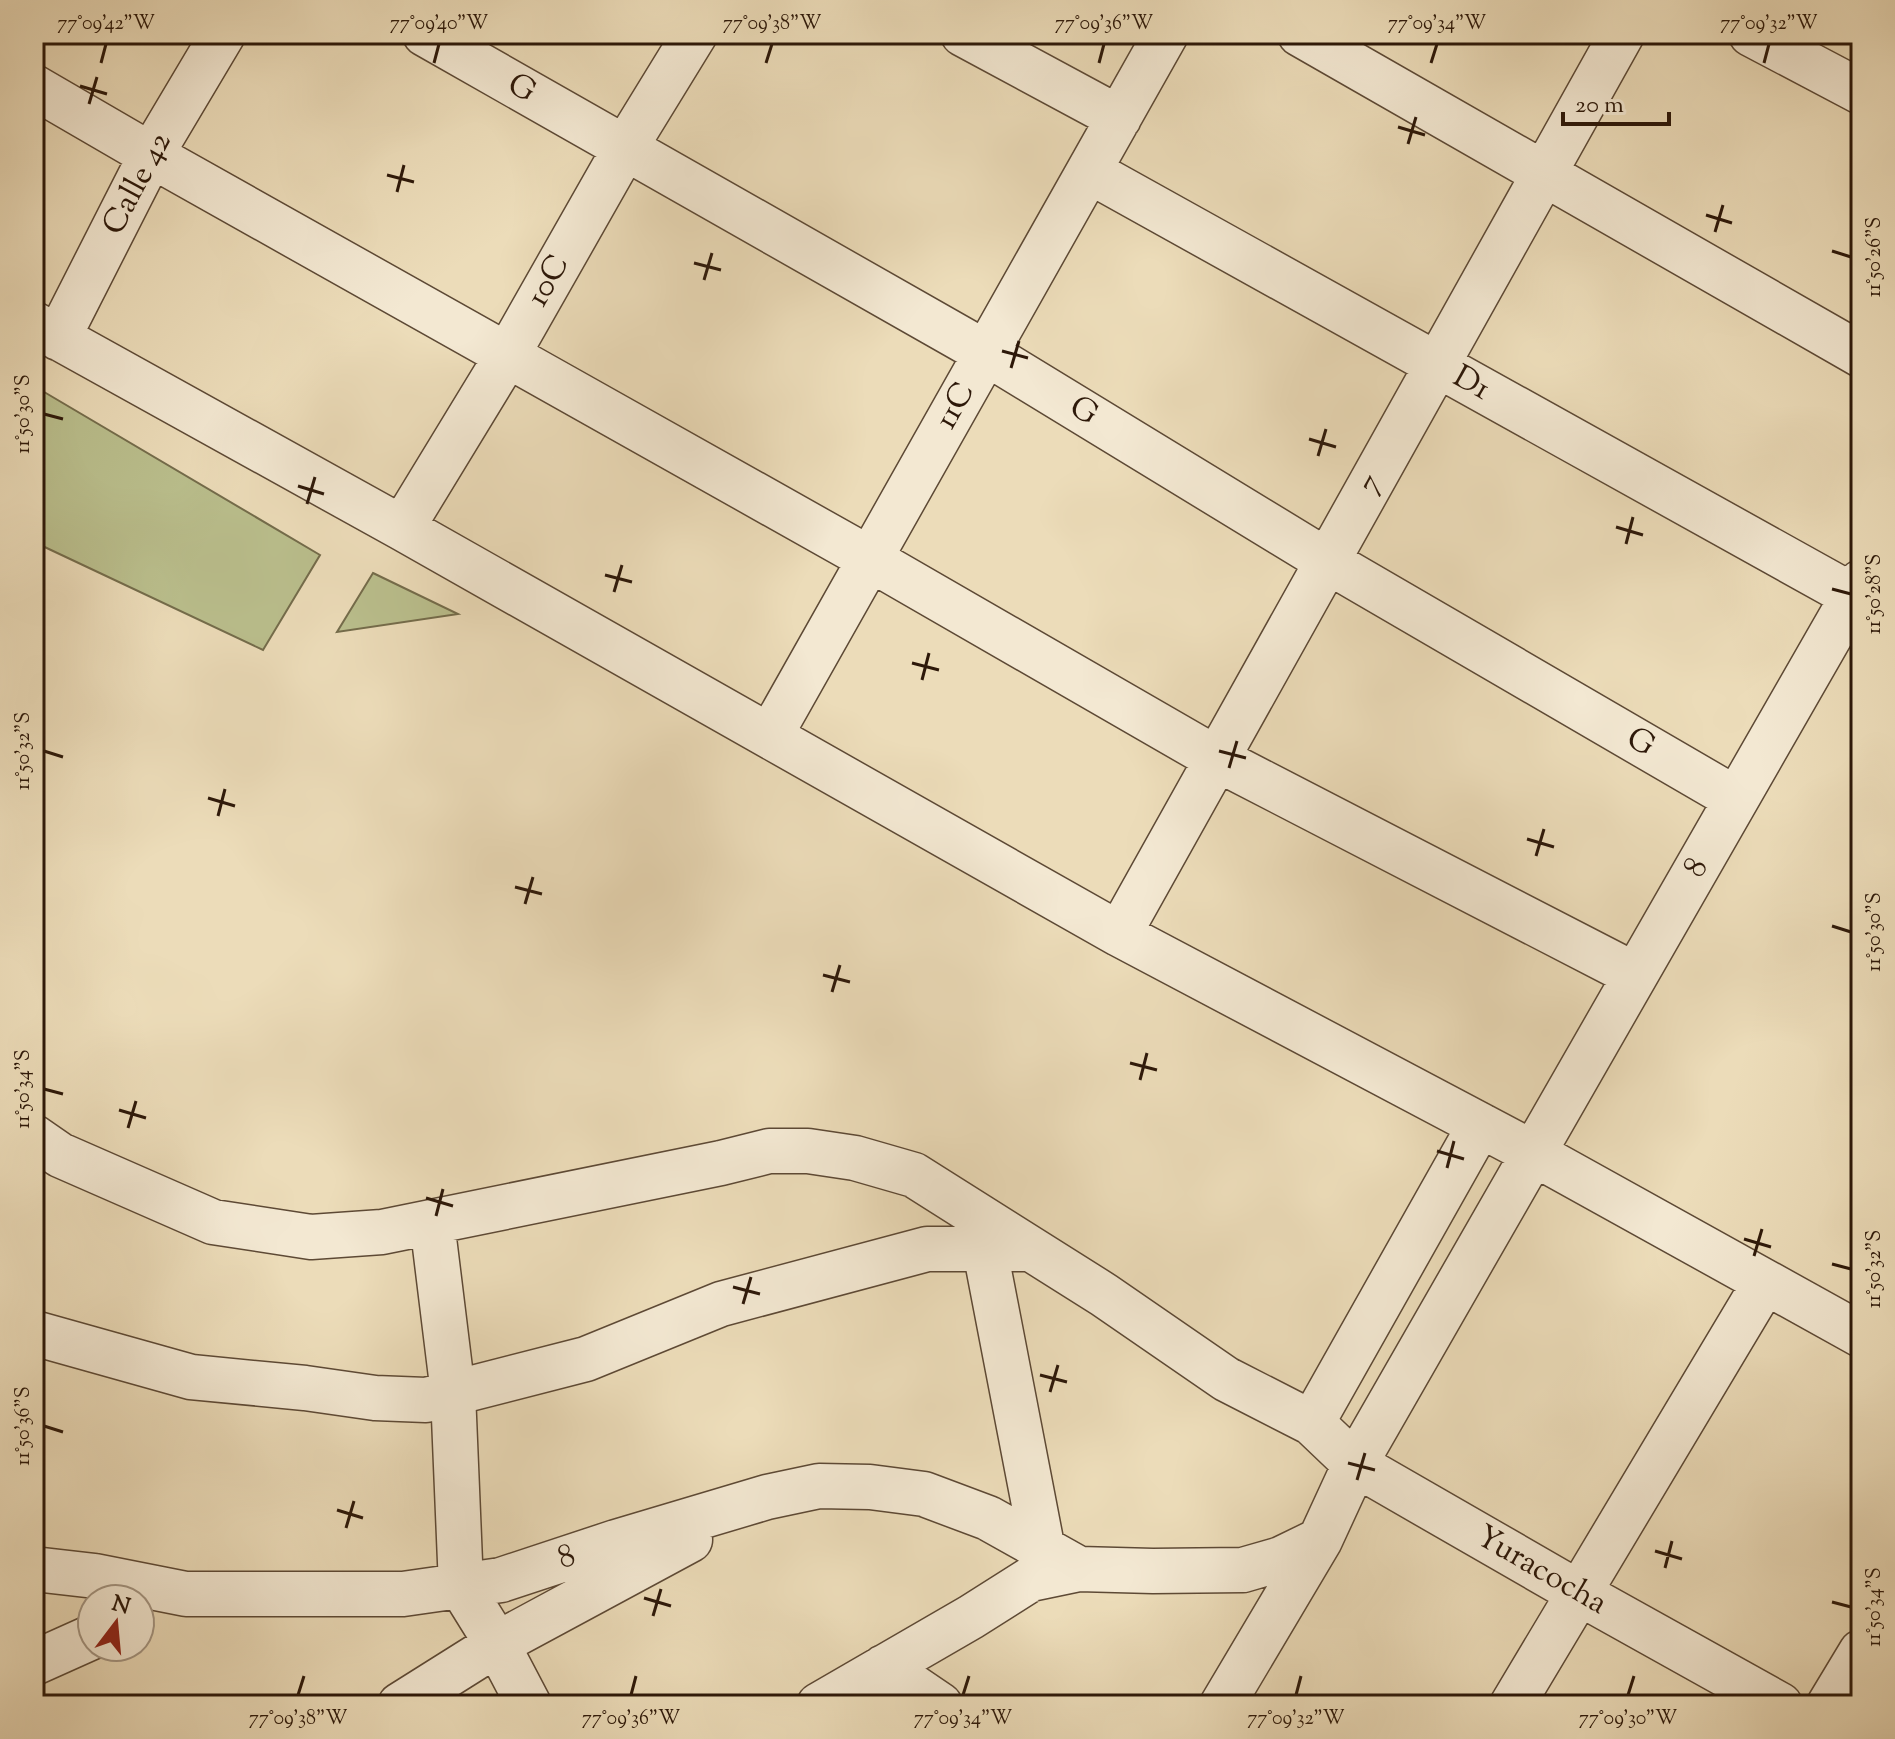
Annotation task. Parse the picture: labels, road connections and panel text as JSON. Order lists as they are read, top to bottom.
{
  "streets": {
    "street": [
      "G",
      "Calle 42",
      "10C",
      "D1",
      "11C",
      "7",
      "8",
      "Yuracocha"
    ]
  },
  "crossings": [
    ["G", "10C"],
    ["G", "11C"],
    ["G", "7"],
    ["G", "8"],
    ["D1", "11C"],
    ["D1", "7"],
    ["D1", "8"],
    ["8", "Yuracocha"]
  ],
  "scale_bar": "20 m",
  "north": "top",
  "coordinates": [
    "77°09'42\"W",
    "77°09'40\"W",
    "77°09'38\"W",
    "77°09'36\"W",
    "77°09'34\"W",
    "77°09'32\"W",
    "11°50'26\"S",
    "11°50'30\"S",
    "11°50'28\"S",
    "11°50'32\"S",
    "11°50'34\"S",
    "11°50'36\"S",
    "77°09'30\"W"
  ]
}
